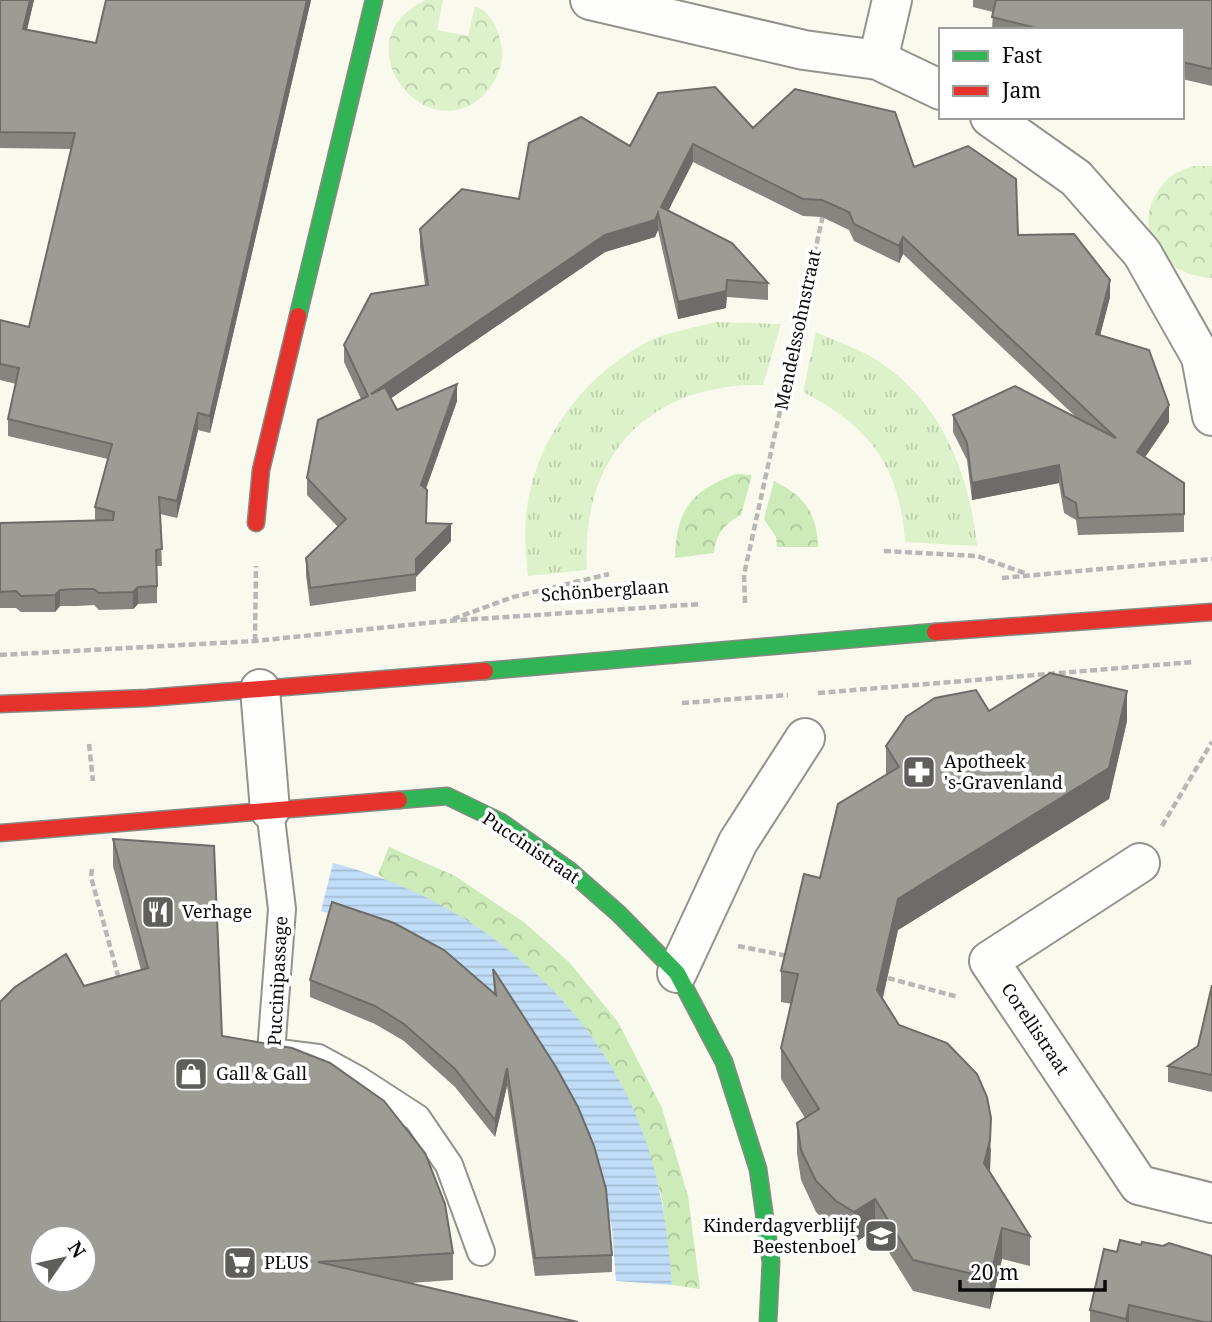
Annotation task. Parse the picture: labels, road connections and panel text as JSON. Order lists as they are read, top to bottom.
{
  "streets": {
    "street": ["Puccinistraat", "Corellistraat"],
    "lane": ["Puccinipassage"],
    "path": ["Mendelssohnstraat", "Schönberglaan"]
  },
  "crossings": [
    ["Puccinistraat", "Puccinipassage"]
  ],
  "places": {
    "pharmacy": ["Apotheek 's-Gravenland"],
    "restaurant": ["Verhage"],
    "shop": ["Gall & Gall"],
    "school or university": ["Kinderdagverblijf Beestenboel"],
    "supermarket": ["PLUS"]
  },
  "legend": ["Fast", "Jam"],
  "scale_bar": "20 m",
  "north": "top right"
}
